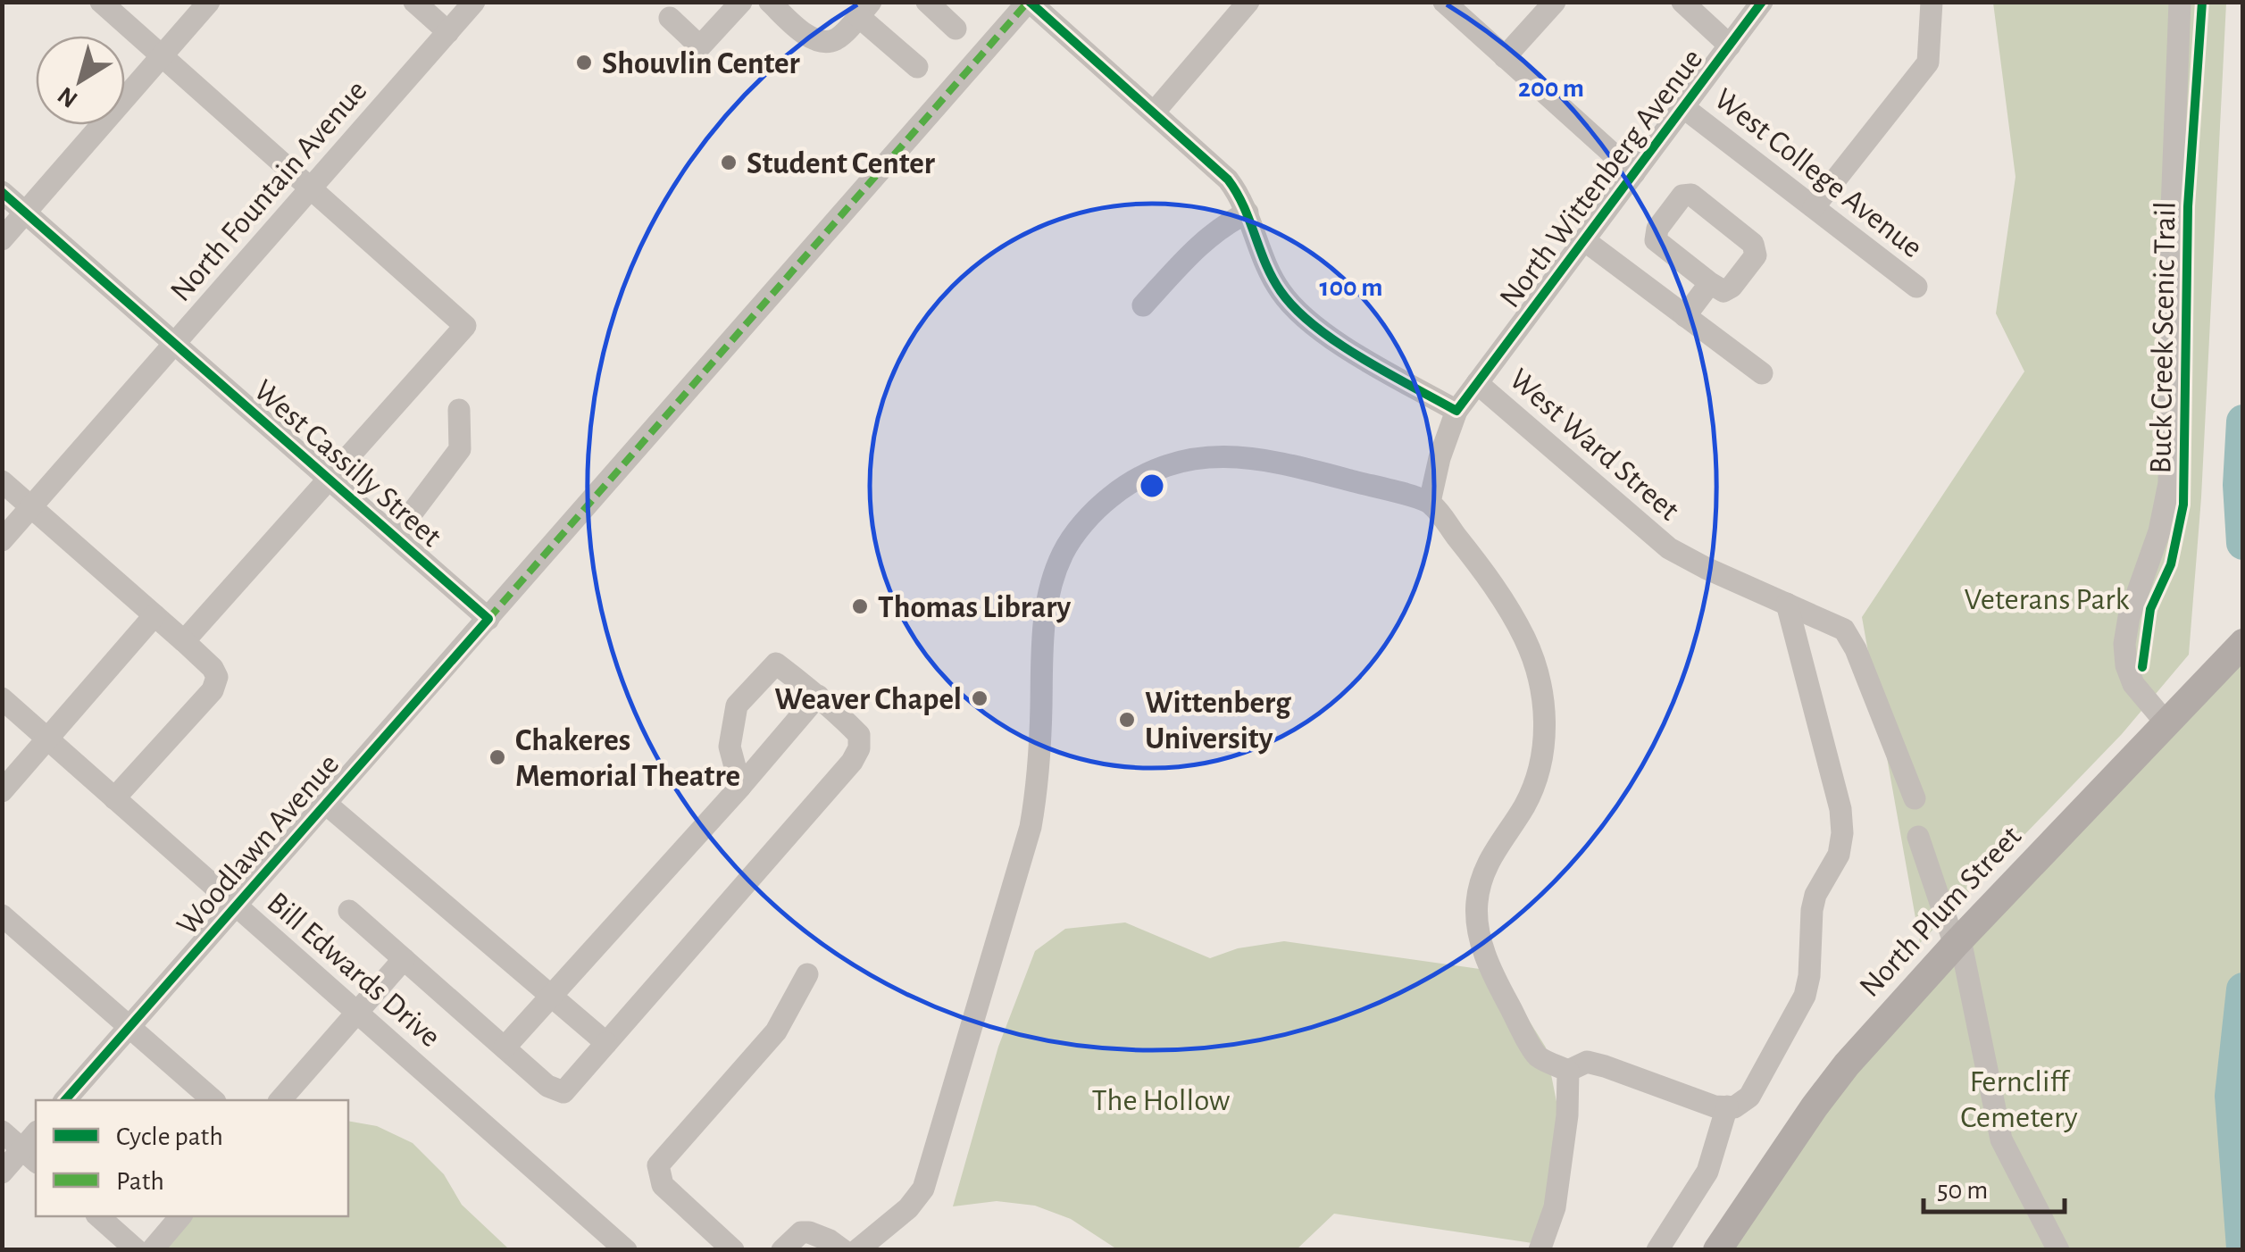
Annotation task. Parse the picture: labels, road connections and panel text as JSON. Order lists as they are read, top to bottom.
{
  "streets": {
    "main road": ["North Plum Street"],
    "street": [
      "West College Avenue",
      "North Wittenberg Avenue",
      "North Fountain Avenue",
      "West Ward Street",
      "West Cassilly Street",
      "Woodlawn Avenue",
      "Bill Edwards Drive"
    ],
    "cycle path": ["Buck Creek Scenic Trail"]
  },
  "crossings": [
    ["West College Avenue", "North Wittenberg Avenue"],
    ["North Wittenberg Avenue", "West Ward Street"],
    ["North Fountain Avenue", "West Cassilly Street"],
    ["West Cassilly Street", "Woodlawn Avenue"],
    ["Woodlawn Avenue", "Bill Edwards Drive"]
  ],
  "parks": ["Veterans Park", "Ferncliff Cemetery", "The Hollow"],
  "places": [
    "Shouvlin Center",
    "Student Center",
    "Thomas Library",
    "Weaver Chapel",
    "Wittenberg University",
    "Chakeres Memorial Theatre"
  ],
  "legend": ["Cycle path", "Path"],
  "scale_bar": "50 m",
  "north": "bottom left",
  "rings": ["200 m", "100 m"]
}
